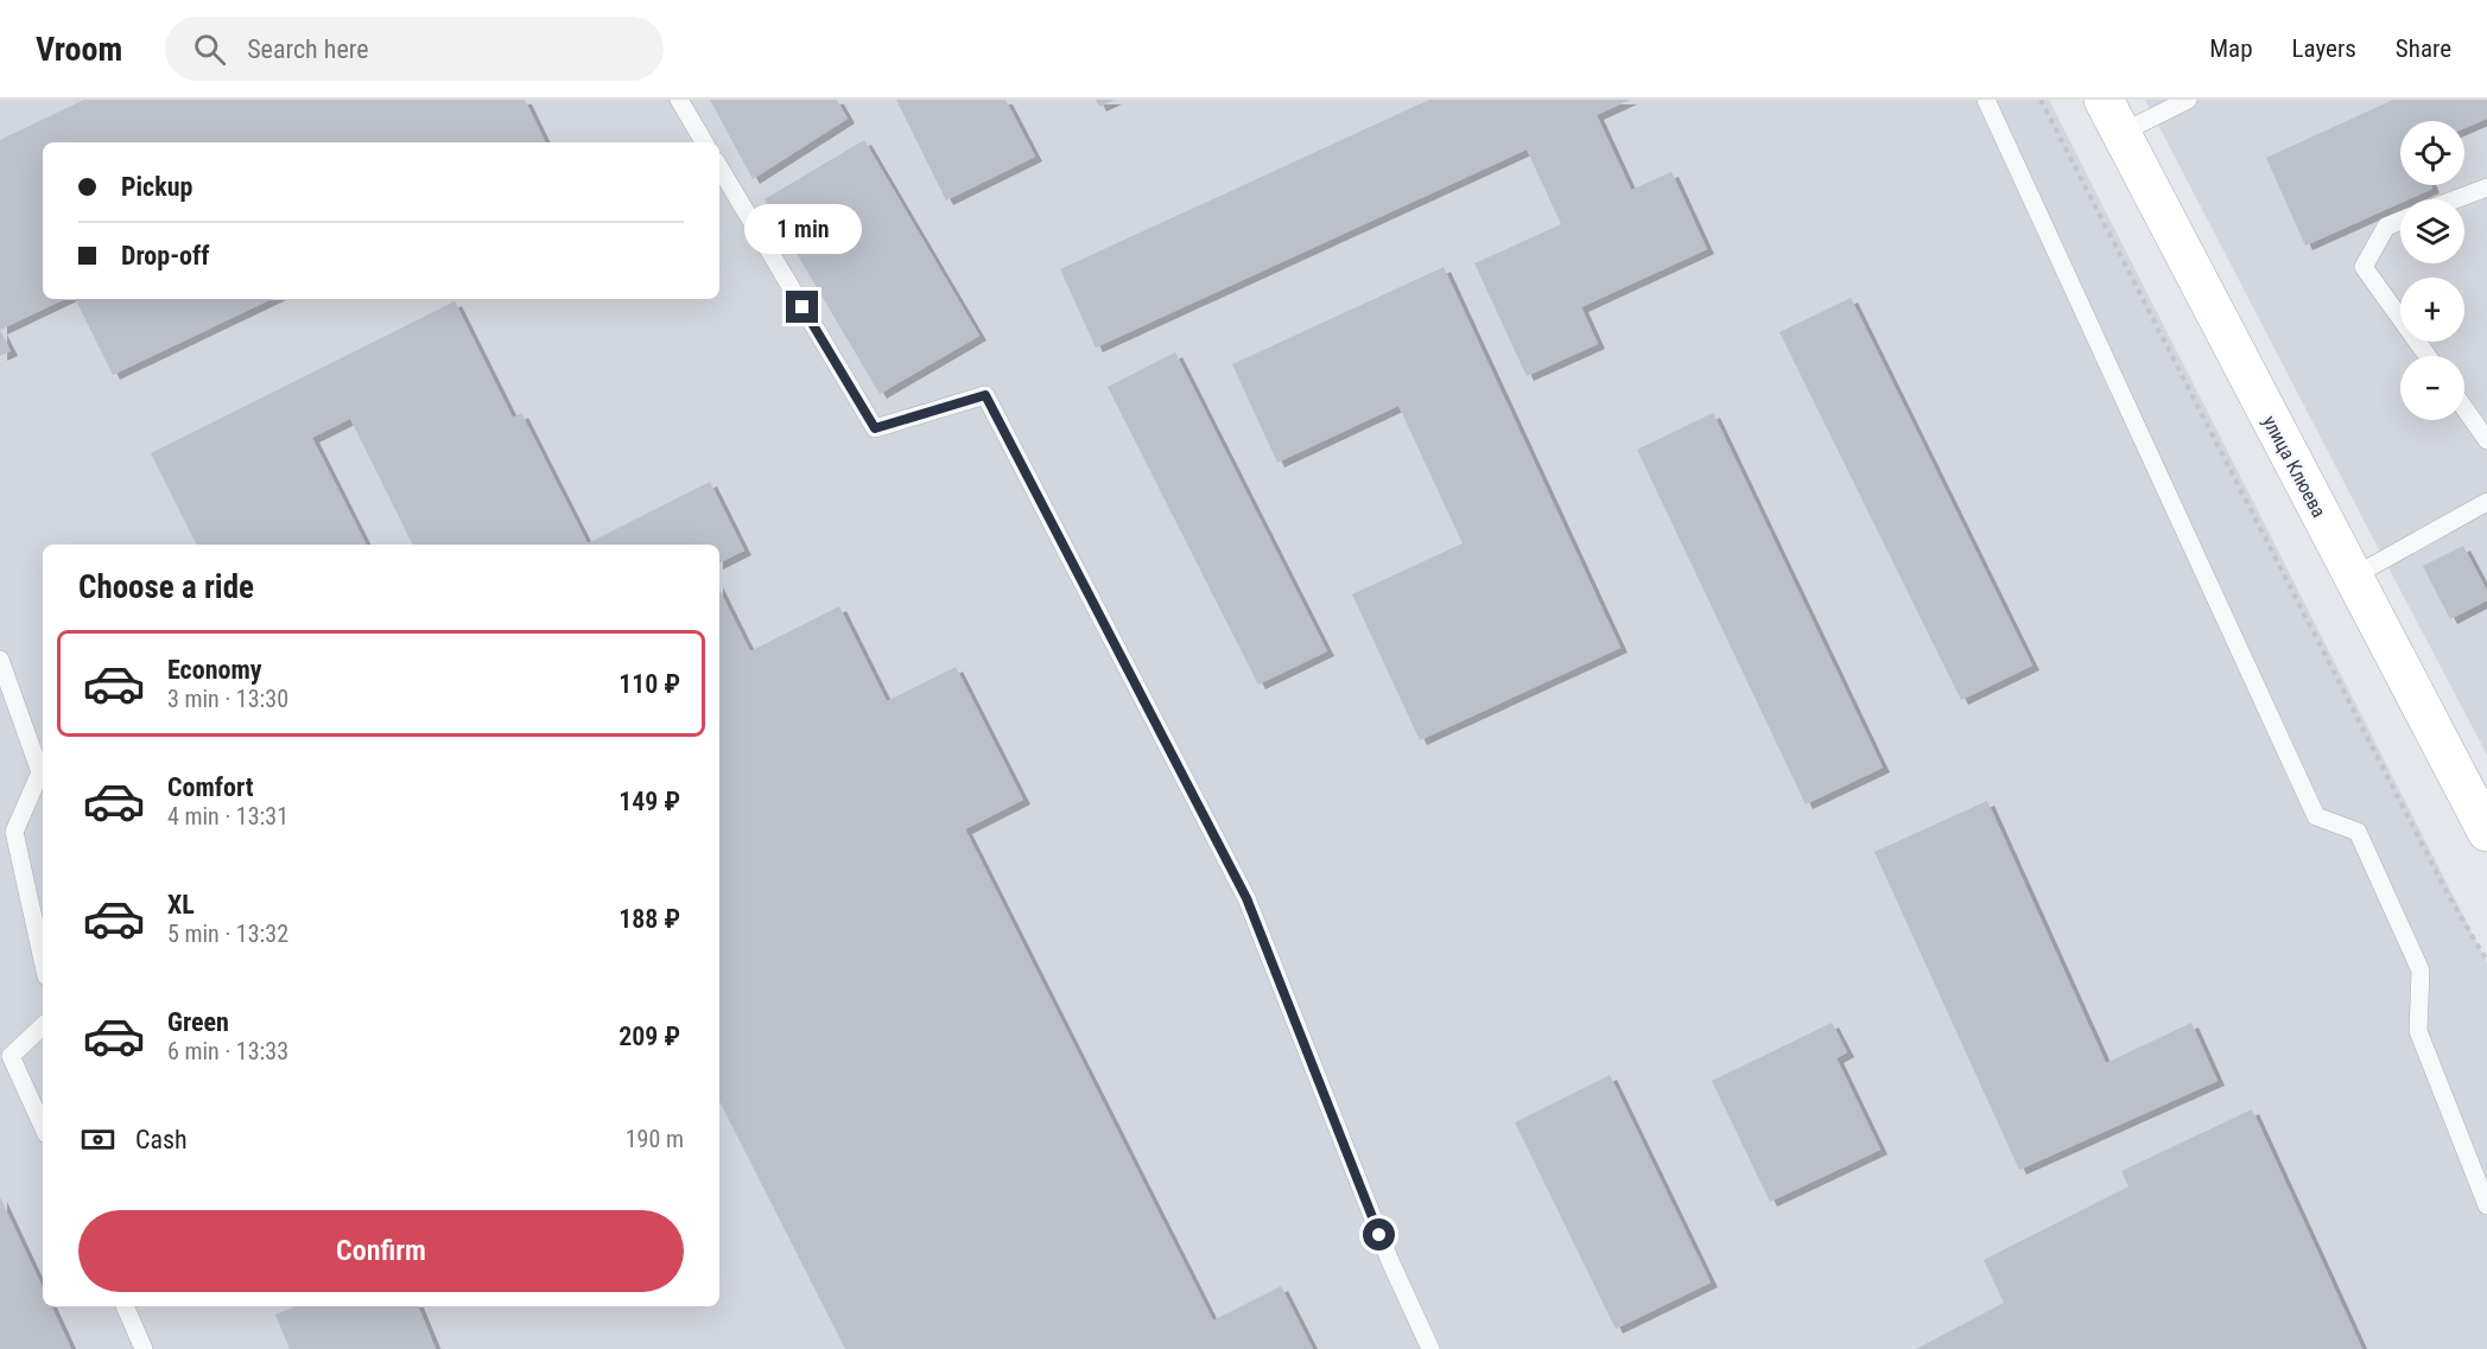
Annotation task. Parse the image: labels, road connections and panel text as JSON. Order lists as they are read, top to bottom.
{
  "streets": {
    "main road": ["улица Клюева"]
  },
  "page": {
    "header": "Vroom",
    "search": "Search here",
    "nav": ["Map", "Layers", "Share"],
    "map_buttons": ["+", "−"],
    "banner": ["Pickup", "Drop-off"],
    "bubble": "1 min",
    "heading": "Choose a ride",
    "list": [
      {
        "name": "Economy",
        "note": "3 min · 13:30",
        "value": "110 ₽"
      },
      {
        "name": "Comfort",
        "note": "4 min · 13:31",
        "value": "149 ₽"
      },
      {
        "name": "XL",
        "note": "5 min · 13:32",
        "value": "188 ₽"
      },
      {
        "name": "Green",
        "note": "6 min · 13:33",
        "value": "209 ₽"
      }
    ],
    "pay": ["Cash", "190 m"],
    "buttons": "Confirm"
  }
}
